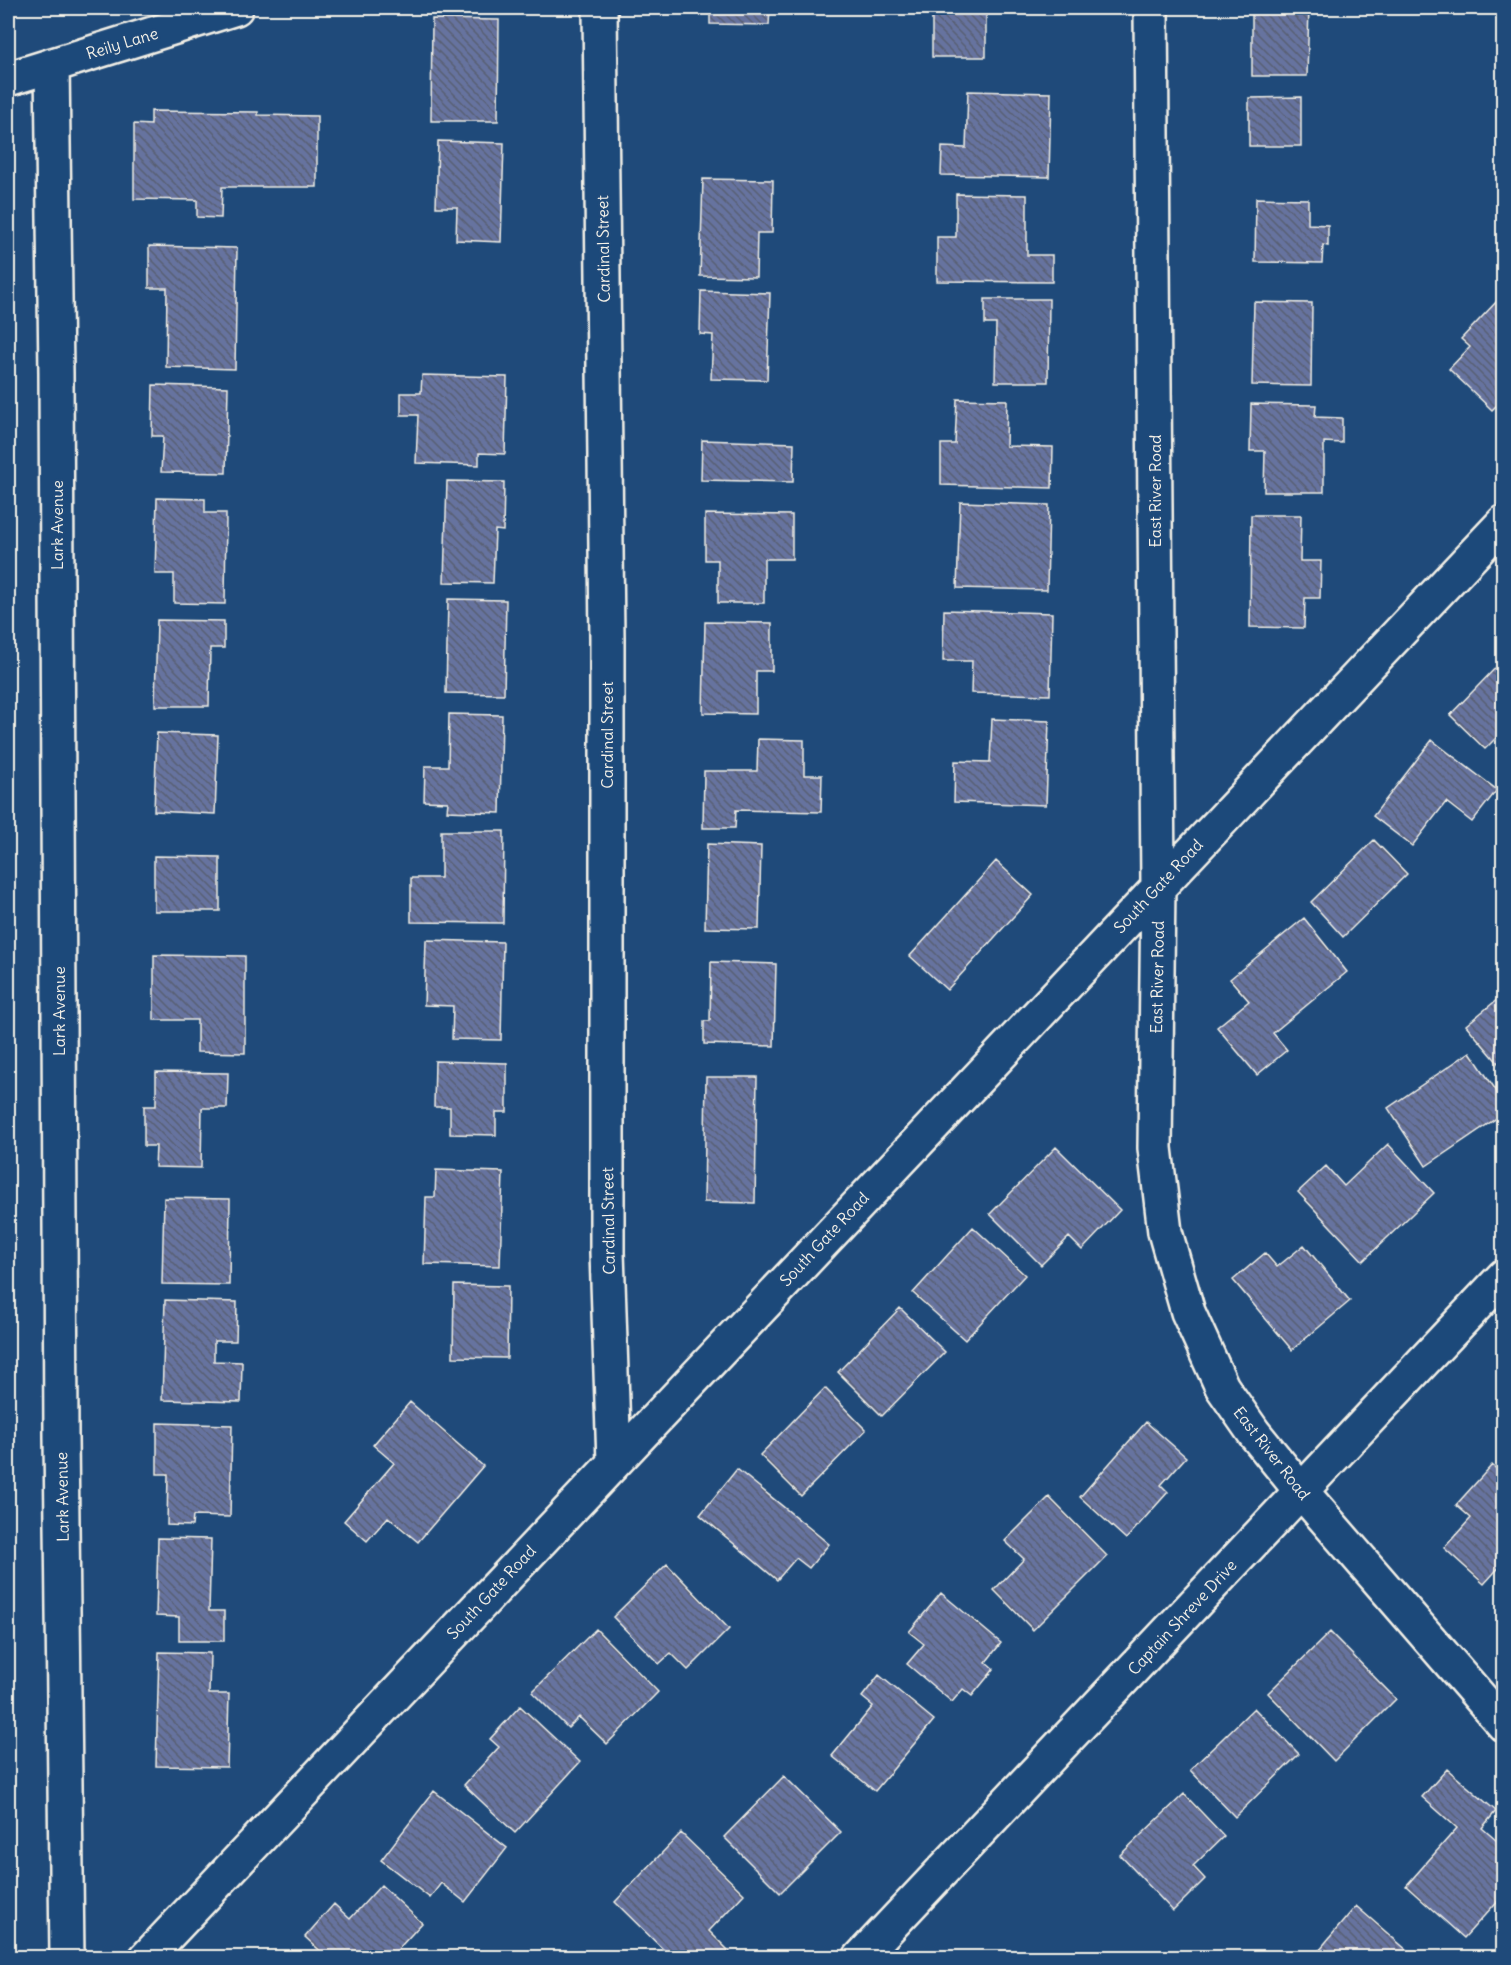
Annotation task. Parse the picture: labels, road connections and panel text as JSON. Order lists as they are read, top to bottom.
{
  "streets": {
    "street": [
      "Reily Lane",
      "Cardinal Street",
      "East River Road",
      "Lark Avenue",
      "South Gate Road",
      "Captain Shreve Drive"
    ]
  },
  "crossings": [
    ["Reily Lane", "Lark Avenue"],
    ["Cardinal Street", "South Gate Road"],
    ["East River Road", "South Gate Road"],
    ["East River Road", "Captain Shreve Drive"]
  ]
}
